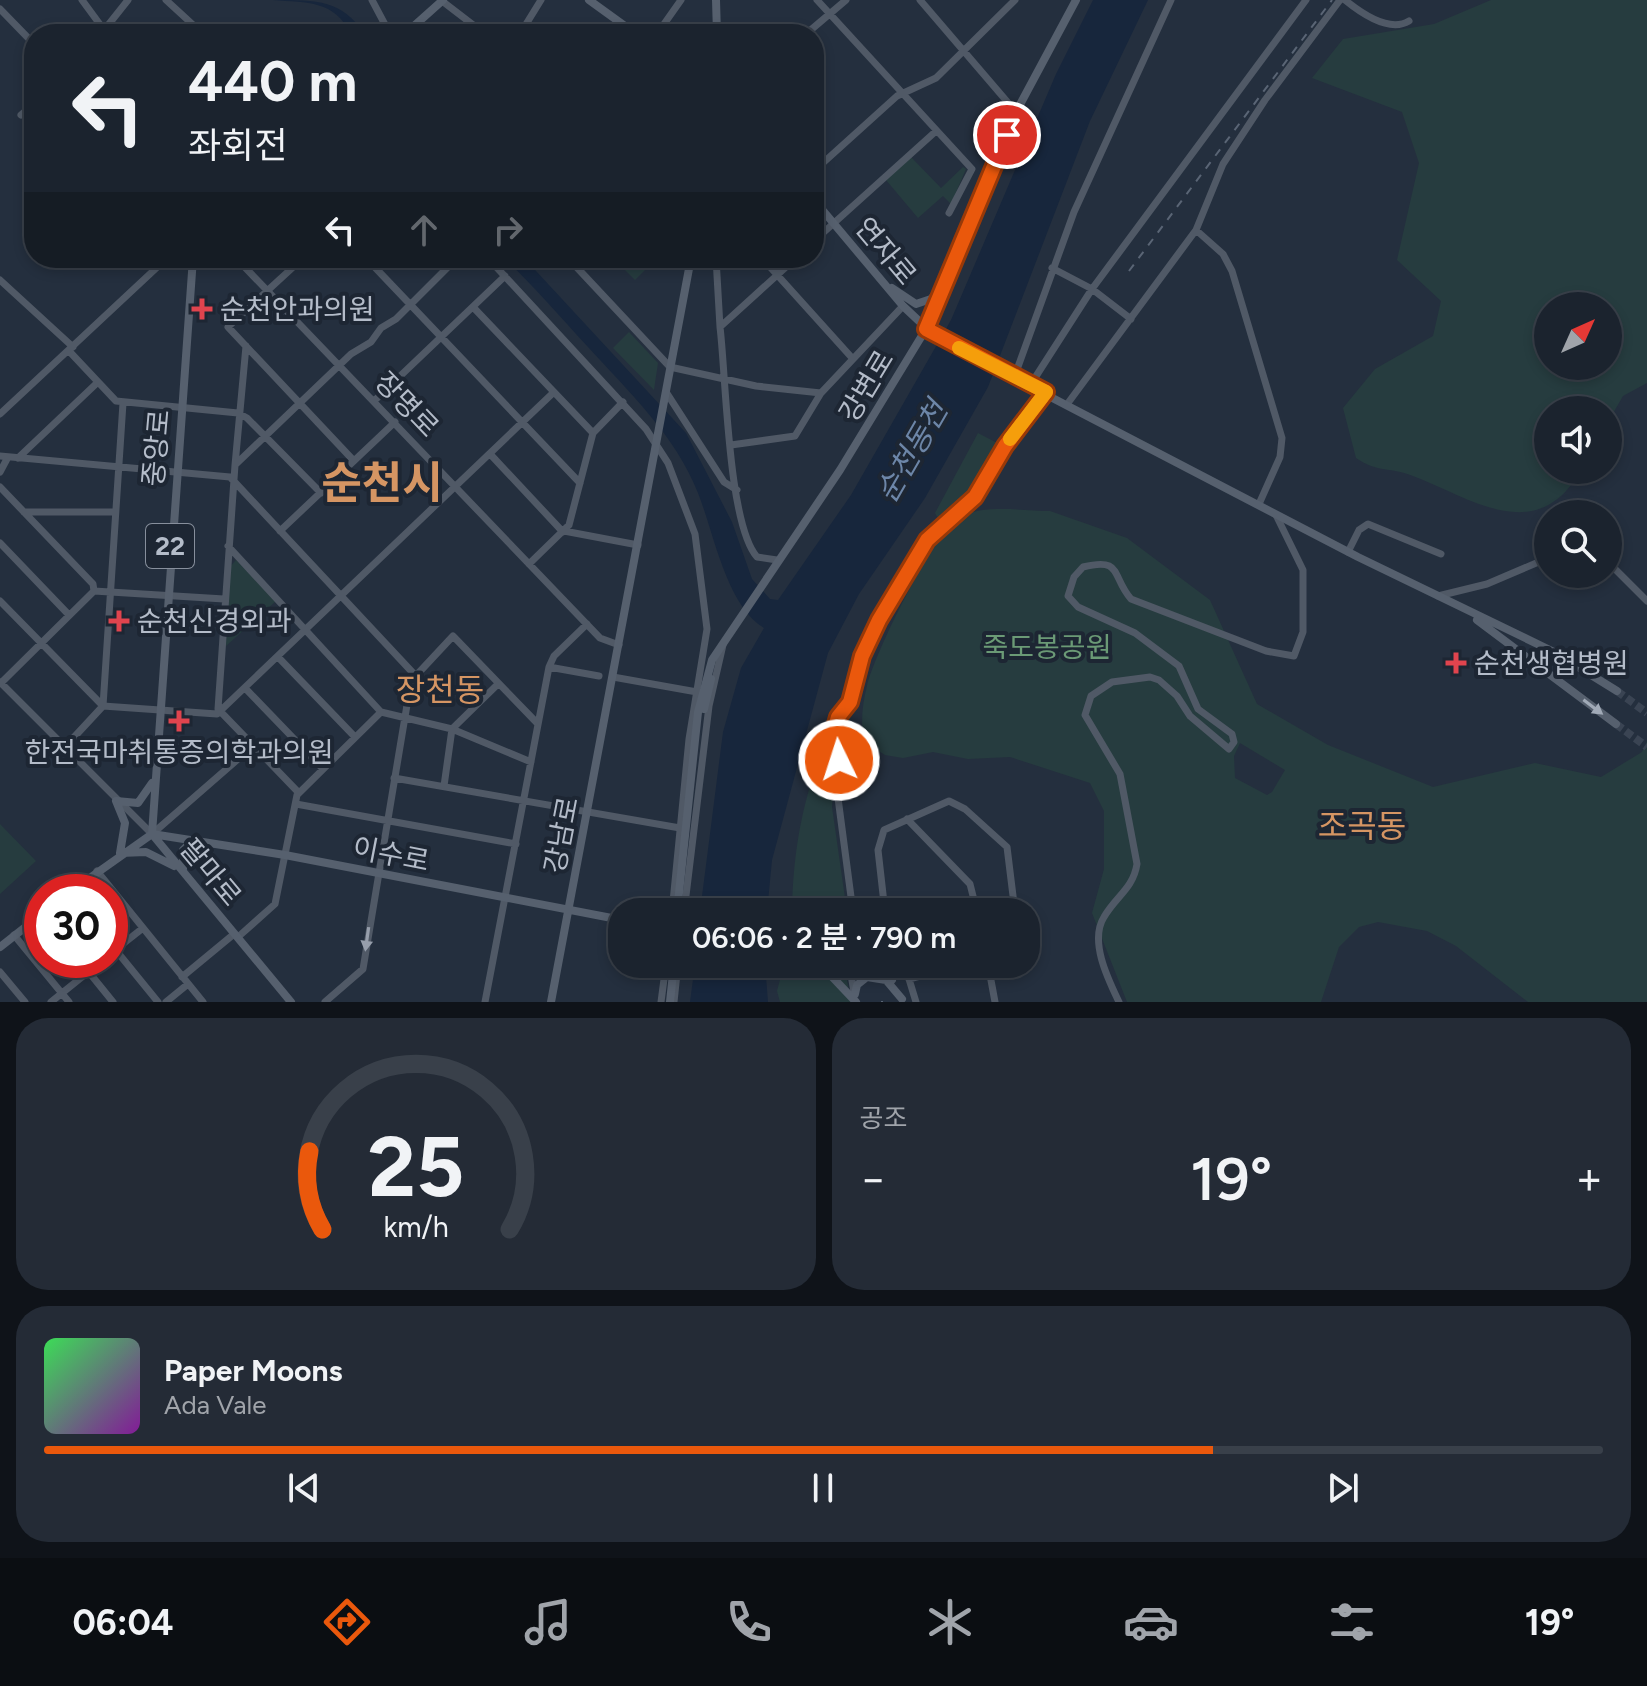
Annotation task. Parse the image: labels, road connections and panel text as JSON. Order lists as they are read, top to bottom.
{
  "streets": {
    "main road": [
      "연자로",
      "강변로",
      "중앙로",
      "22",
      "강남로",
      "이수로",
      "팔마로"
    ],
    "street": ["장명로"]
  },
  "crossings": [
    ["연자로", "강변로"],
    ["장명로", "강남로"],
    ["중앙로", "이수로"],
    ["중앙로", "팔마로"],
    ["강남로", "이수로"],
    ["이수로", "팔마로"]
  ],
  "districts": ["순천시", "장천동", "조곡동"],
  "water": ["순천동천"],
  "parks": ["죽도봉공원"],
  "places": {
    "health": [
      "순천안과의원",
      "순천신경외과",
      "순천생협병원",
      "한전국마취통증의학과의원"
    ]
  },
  "north": "top right",
  "page": {
    "turn": ["440 m", "좌회전"],
    "limit": "30",
    "trip": "06:06 · 2 분 · 790 m",
    "tile": "공조",
    "heat": ["−", "19°", "+"],
    "song": ["Paper Moons", "Ada Vale"],
    "tabs": ["06:04", "19°"],
    "gauge": ["25", "km/h"]
  }
}
